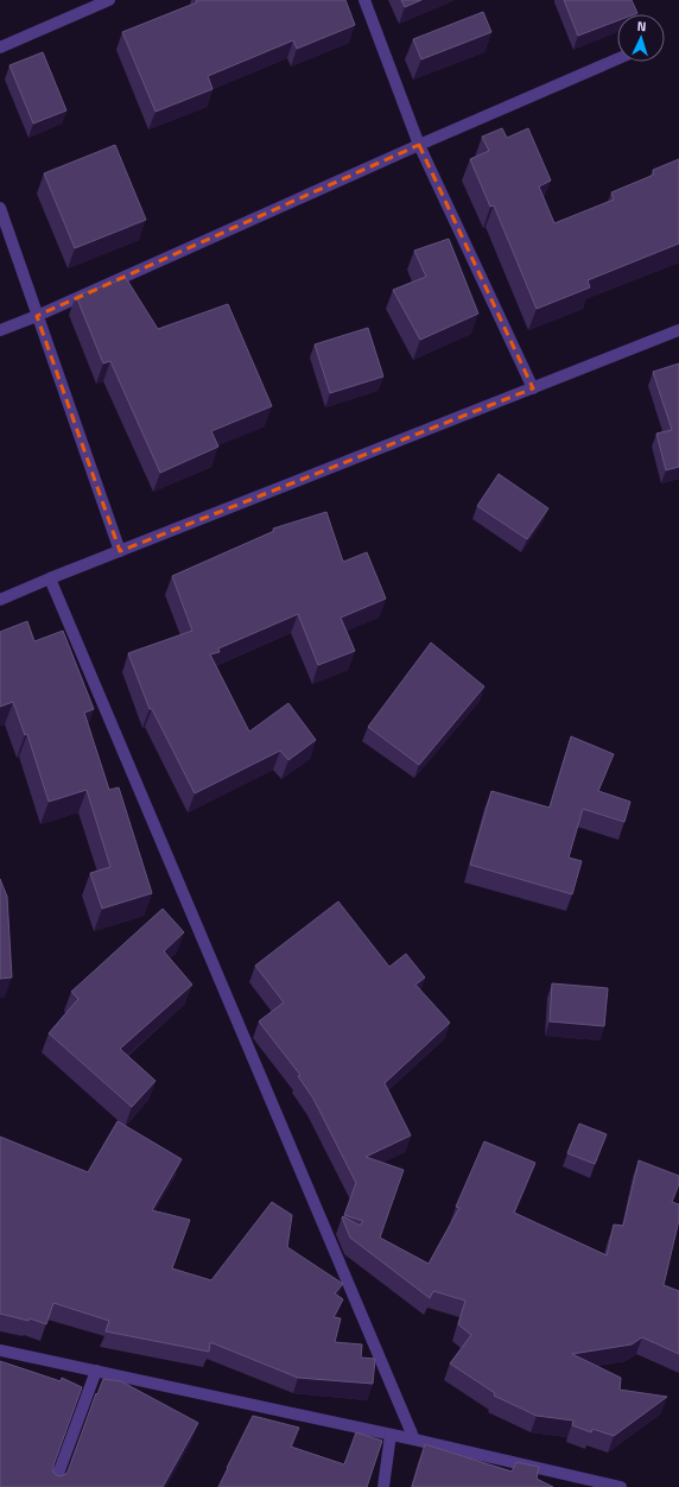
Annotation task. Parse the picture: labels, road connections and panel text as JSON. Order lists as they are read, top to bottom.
{
  "north": "top"
}
